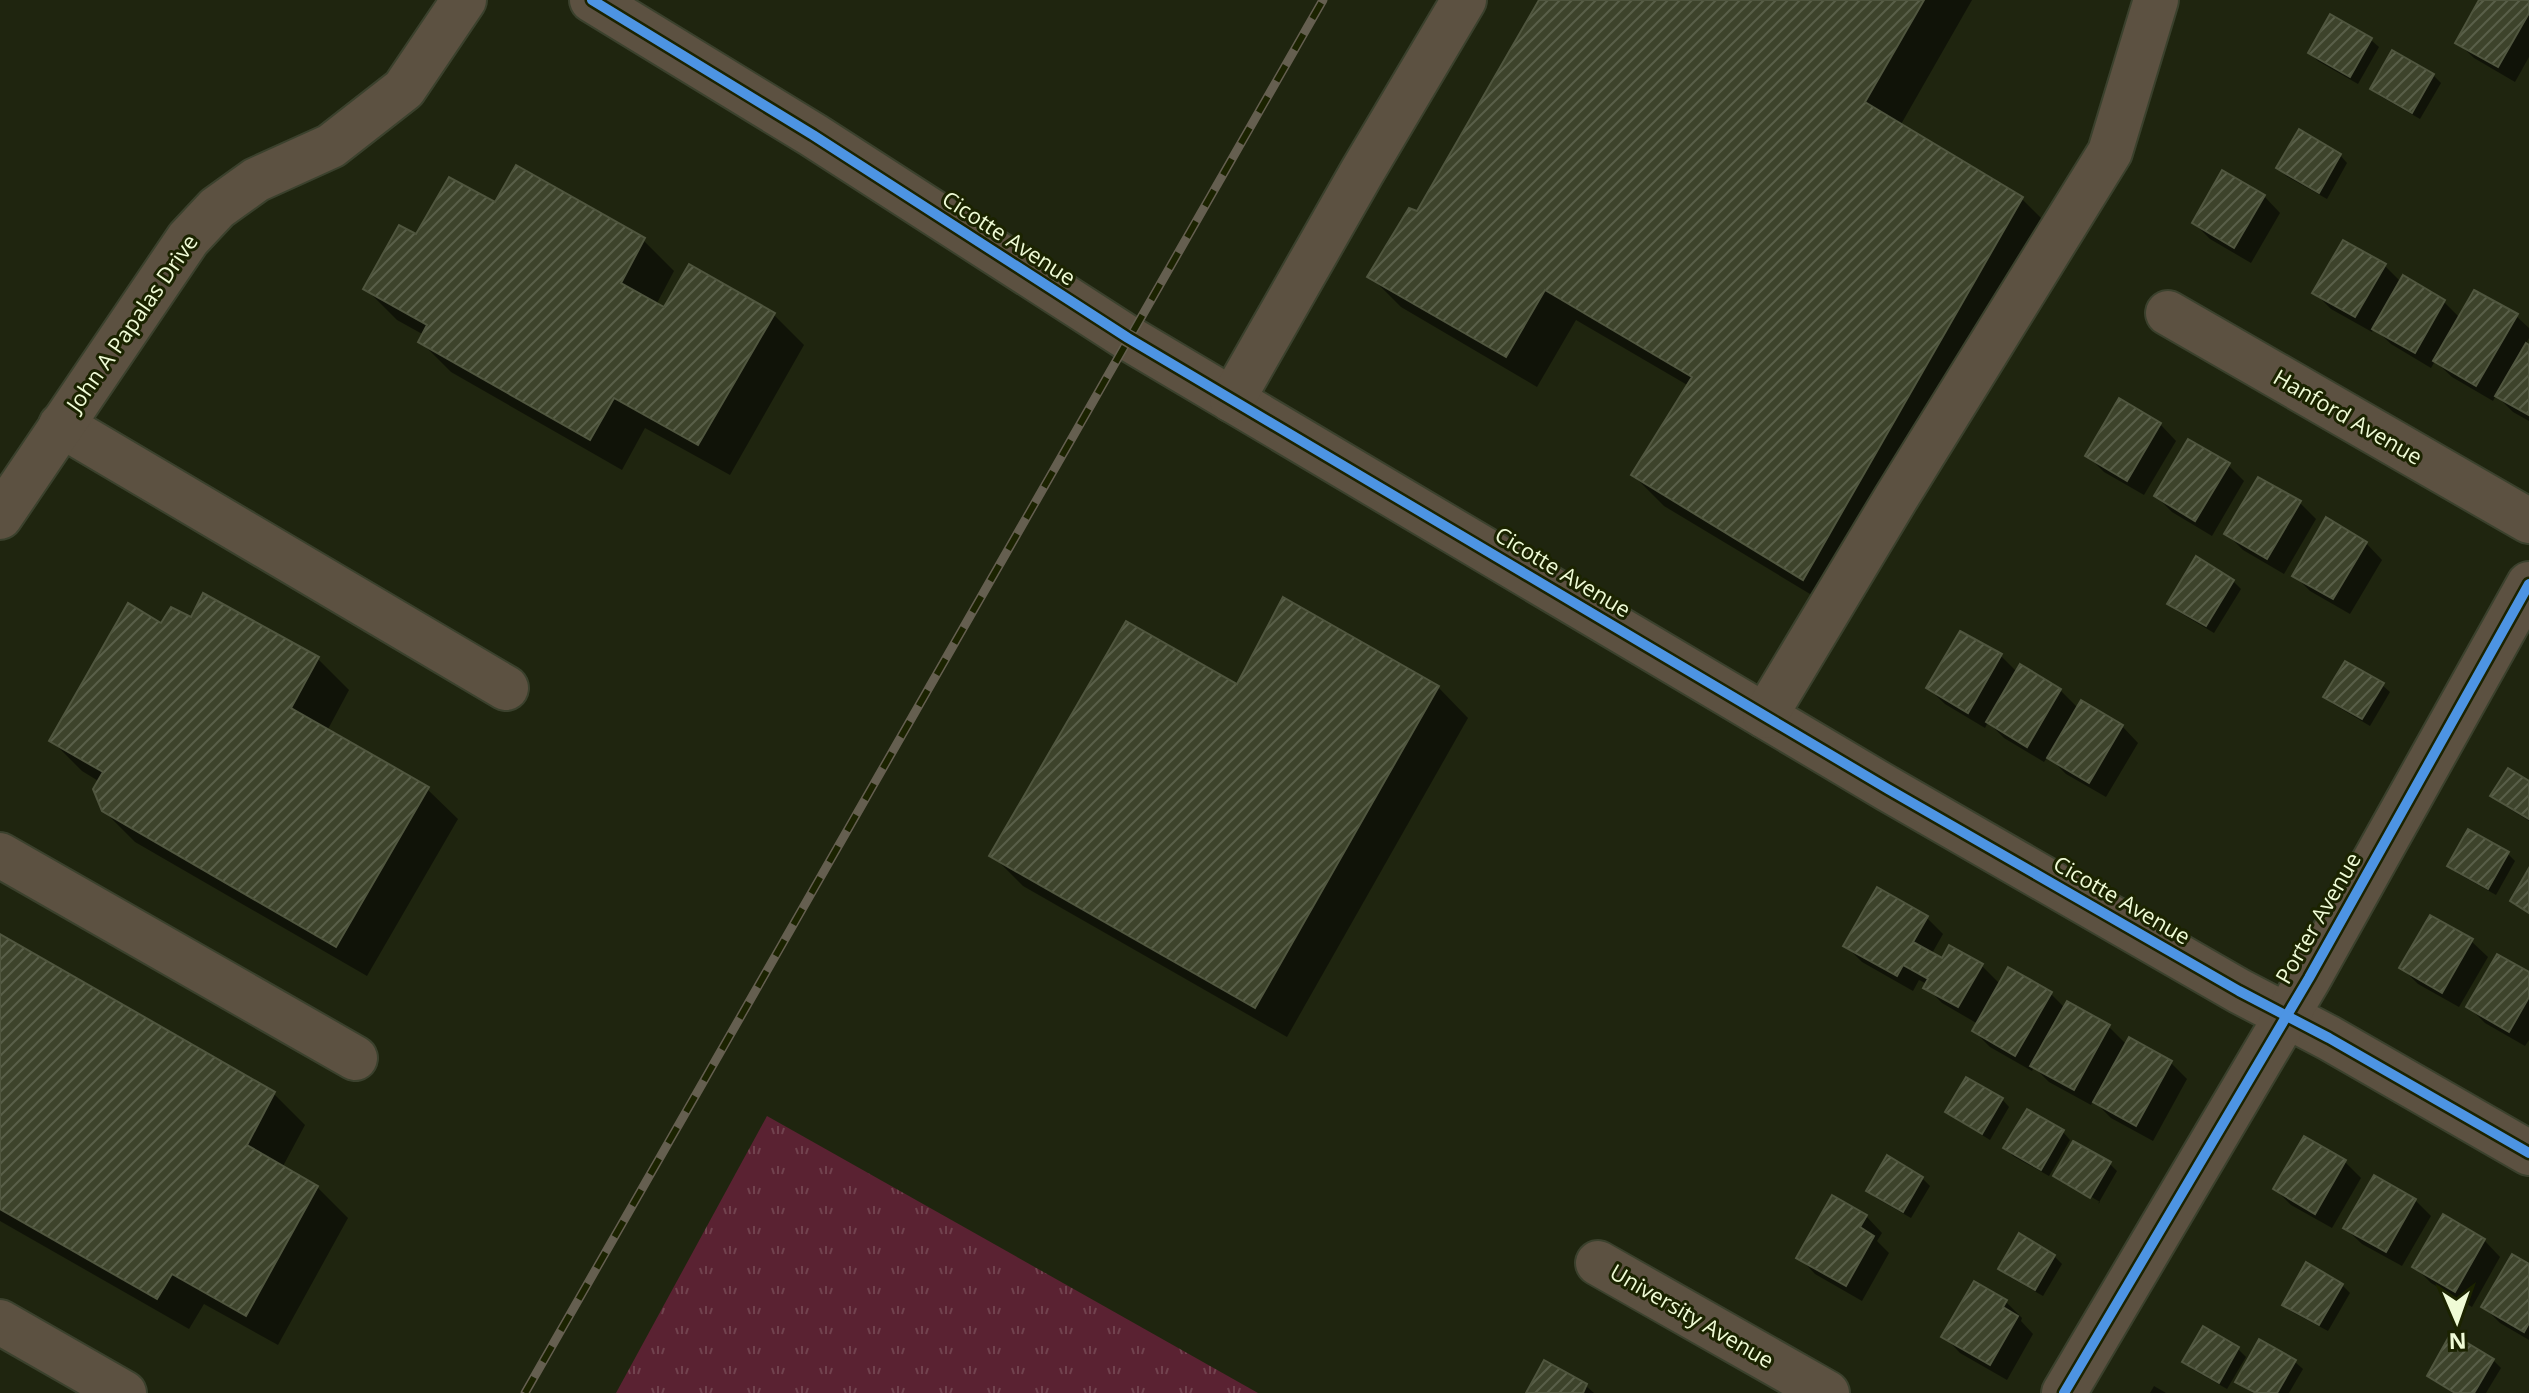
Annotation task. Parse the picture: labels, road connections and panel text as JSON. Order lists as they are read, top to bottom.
{
  "streets": {
    "street": [
      "Cicotte Avenue",
      "John A Papalas Drive",
      "Hanford Avenue",
      "Porter Avenue",
      "University Avenue"
    ]
  },
  "crossings": [
    ["Cicotte Avenue", "Porter Avenue"]
  ],
  "north": "bottom"
}
